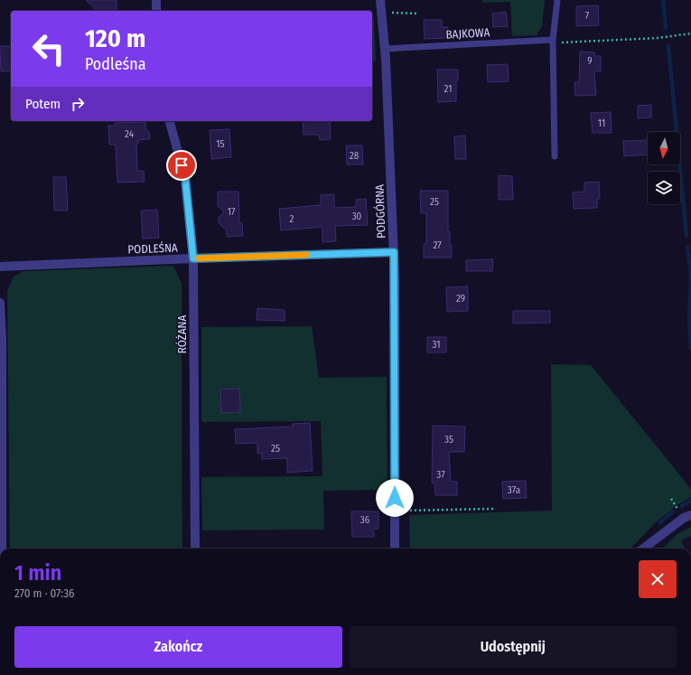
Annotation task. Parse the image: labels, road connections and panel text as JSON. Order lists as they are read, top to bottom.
{
  "streets": {
    "street": ["PODGÓRNA", "PODLEŚNA", "RÓŻANA"],
    "lane": ["BAJKOWA"]
  },
  "crossings": [
    ["BAJKOWA", "PODGÓRNA"],
    ["PODGÓRNA", "PODLEŚNA"],
    ["PODLEŚNA", "RÓŻANA"]
  ],
  "house_numbers": [
    "7",
    "9",
    "21",
    "11",
    "24",
    "15",
    "28",
    "25",
    "17",
    "30",
    "2",
    "27",
    "29",
    "31",
    "35",
    "25",
    "37",
    "37a",
    "36"
  ],
  "north": "bottom",
  "page": {
    "turn": ["120 m", "Podleśna"],
    "then": "Potem",
    "heading": ["1 min", "270 m · 07:36"],
    "buttons": ["Zakończ", "Udostępnij"]
  }
}
